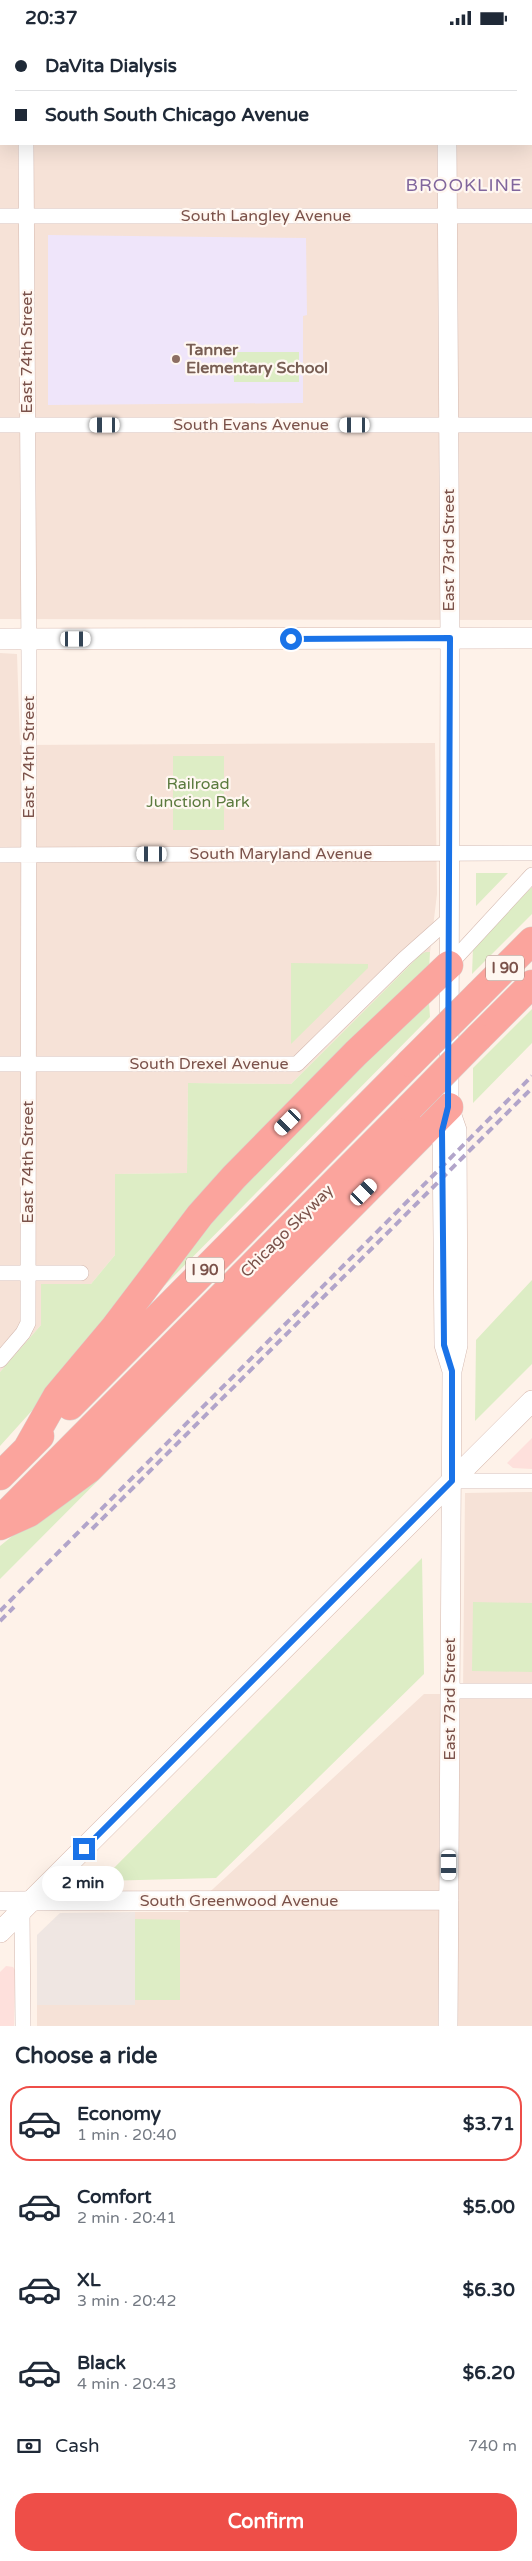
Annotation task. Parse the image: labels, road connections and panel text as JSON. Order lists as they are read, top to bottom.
{
  "streets": {
    "highway": ["I 90", "Chicago Skyway"],
    "street": [
      "South Langley Avenue",
      "East 74th Street",
      "South Evans Avenue",
      "East 73rd Street",
      "South Maryland Avenue",
      "South Drexel Avenue",
      "South Greenwood Avenue"
    ]
  },
  "crossings": [
    ["South Langley Avenue", "East 74th Street"],
    ["South Langley Avenue", "East 73rd Street"],
    ["East 74th Street", "South Evans Avenue"],
    ["East 74th Street", "South Maryland Avenue"],
    ["East 74th Street", "South Drexel Avenue"],
    ["South Evans Avenue", "East 73rd Street"],
    ["East 73rd Street", "South Maryland Avenue"],
    ["East 73rd Street", "South Drexel Avenue"],
    ["East 73rd Street", "South Greenwood Avenue"]
  ],
  "districts": ["BROOKLINE"],
  "parks": ["Railroad Junction Park"],
  "places": ["Tanner Elementary School"],
  "page": {
    "status": "20:37",
    "banner": ["DaVita Dialysis", "South South Chicago Avenue"],
    "bubble": "2 min",
    "heading": "Choose a ride",
    "list": [
      {
        "name": "Economy",
        "note": "1 min · 20:40",
        "value": "$3.71"
      },
      {
        "name": "Comfort",
        "note": "2 min · 20:41",
        "value": "$5.00"
      },
      {
        "name": "XL",
        "note": "3 min · 20:42",
        "value": "$6.30"
      },
      {
        "name": "Black",
        "note": "4 min · 20:43",
        "value": "$6.20"
      }
    ],
    "pay": ["Cash", "740 m"],
    "buttons": "Confirm"
  }
}
